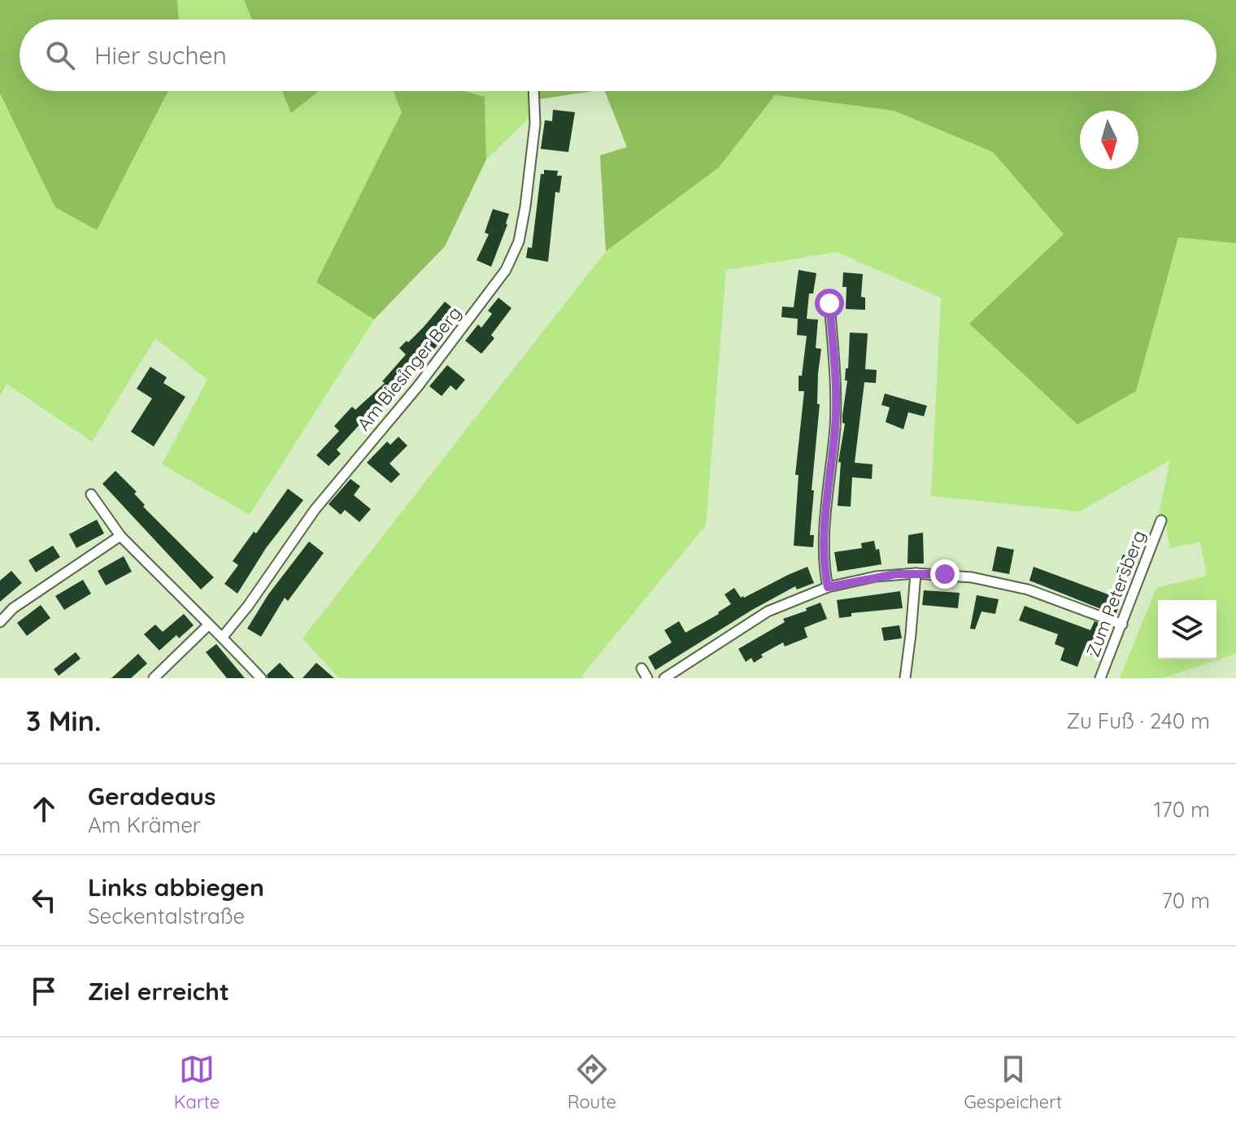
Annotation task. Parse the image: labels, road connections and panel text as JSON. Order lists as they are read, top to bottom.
{
  "streets": {
    "street": ["Am Biesinger Berg", "Zum Petersberg"]
  },
  "north": "bottom",
  "page": {
    "search": "Hier suchen",
    "heading": ["3 Min.", "Zu Fuß · 240 m"],
    "list": [
      ["Geradeaus", "Am Krämer", "170 m"],
      ["Links abbiegen", "Seckentalstraße", "70 m"],
      "Ziel erreicht"
    ],
    "nav": ["Karte", "Route", "Gespeichert"]
  }
}
